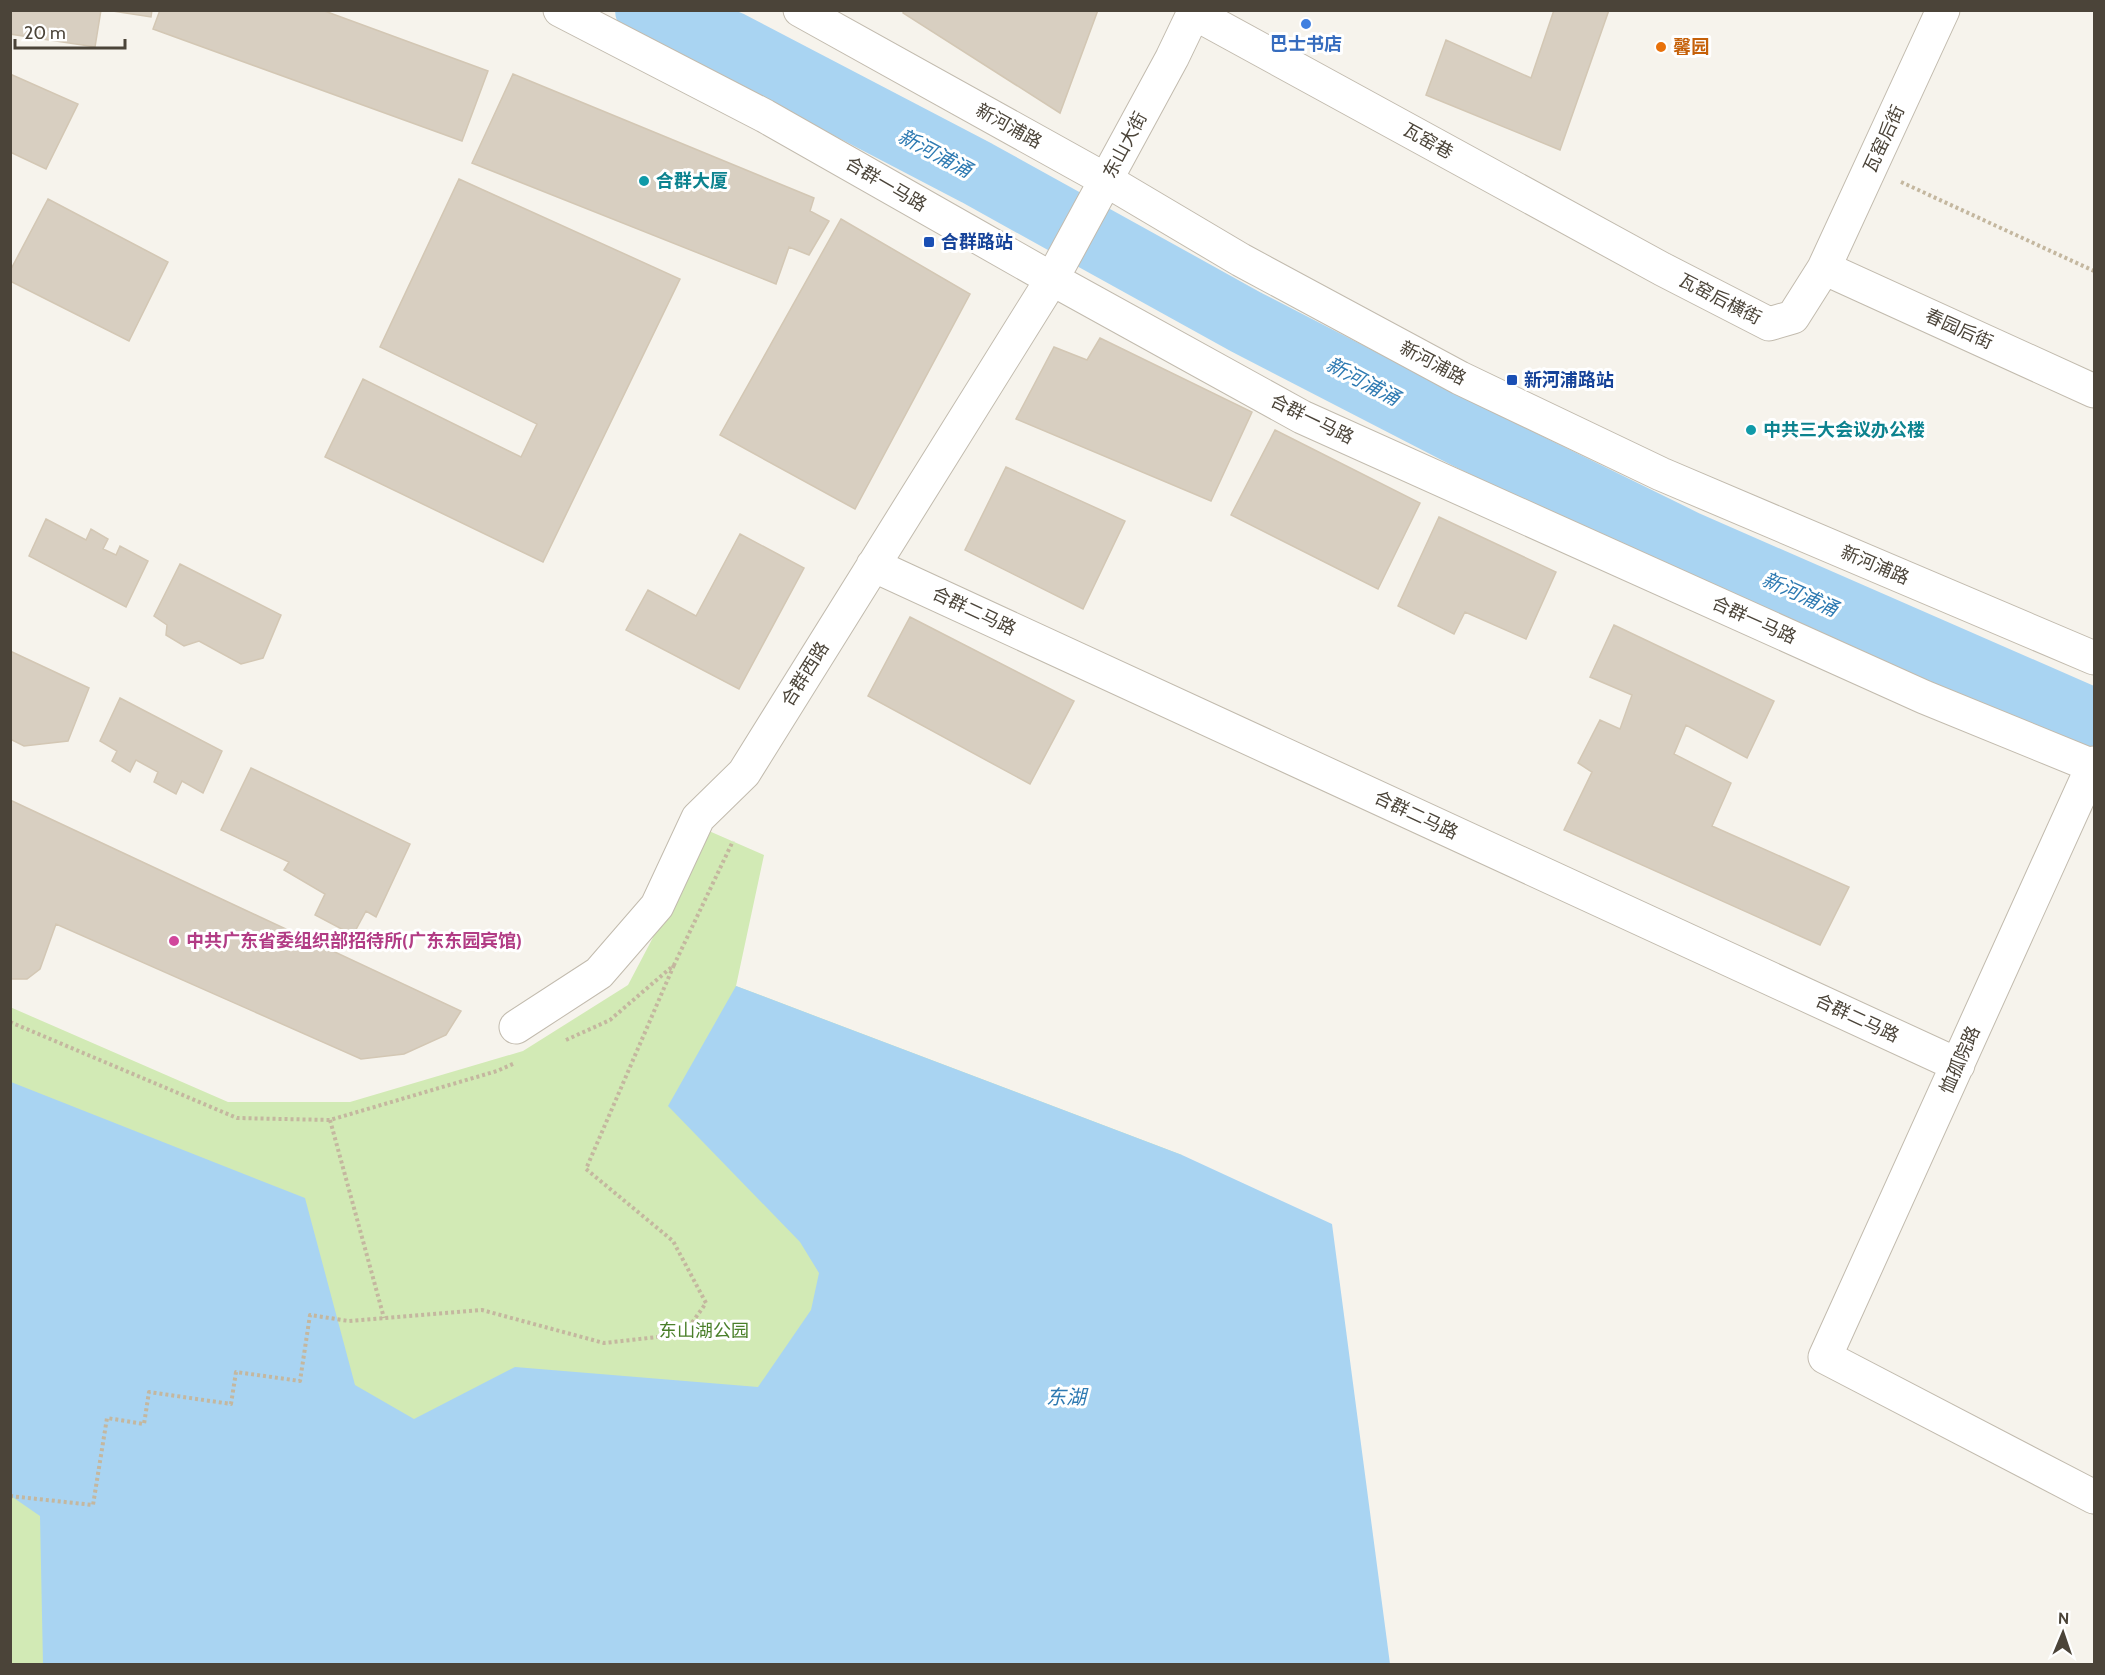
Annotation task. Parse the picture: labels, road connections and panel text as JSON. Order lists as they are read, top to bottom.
{
  "streets": {
    "street": [
      "新河浦路",
      "瓦窑后街",
      "瓦窑巷",
      "东山大街",
      "合群一马路",
      "瓦窑后横街",
      "春园后街",
      "合群二马路",
      "合群西路",
      "恤孤院路"
    ]
  },
  "crossings": [
    ["新河浦路", "东山大街"],
    ["瓦窑后街", "瓦窑后横街"],
    ["瓦窑后街", "春园后街"],
    ["瓦窑巷", "东山大街"],
    ["瓦窑巷", "瓦窑后横街"],
    ["东山大街", "合群一马路"],
    ["东山大街", "合群西路"],
    ["合群一马路", "合群西路"],
    ["合群一马路", "恤孤院路"],
    ["瓦窑后横街", "春园后街"],
    ["合群二马路", "合群西路"],
    ["合群二马路", "恤孤院路"]
  ],
  "water": ["新河浦涌", "东湖"],
  "parks": ["东山湖公园"],
  "places": {
    "other": [
      "巴士书店",
      "馨园",
      "合群大厦",
      "中共三大会议办公楼",
      "中共广东省委组织部招待所(广东东园宾馆)"
    ],
    "transit": ["合群路站", "新河浦路站"]
  },
  "scale_bar": "20 m",
  "north": "top"
}
